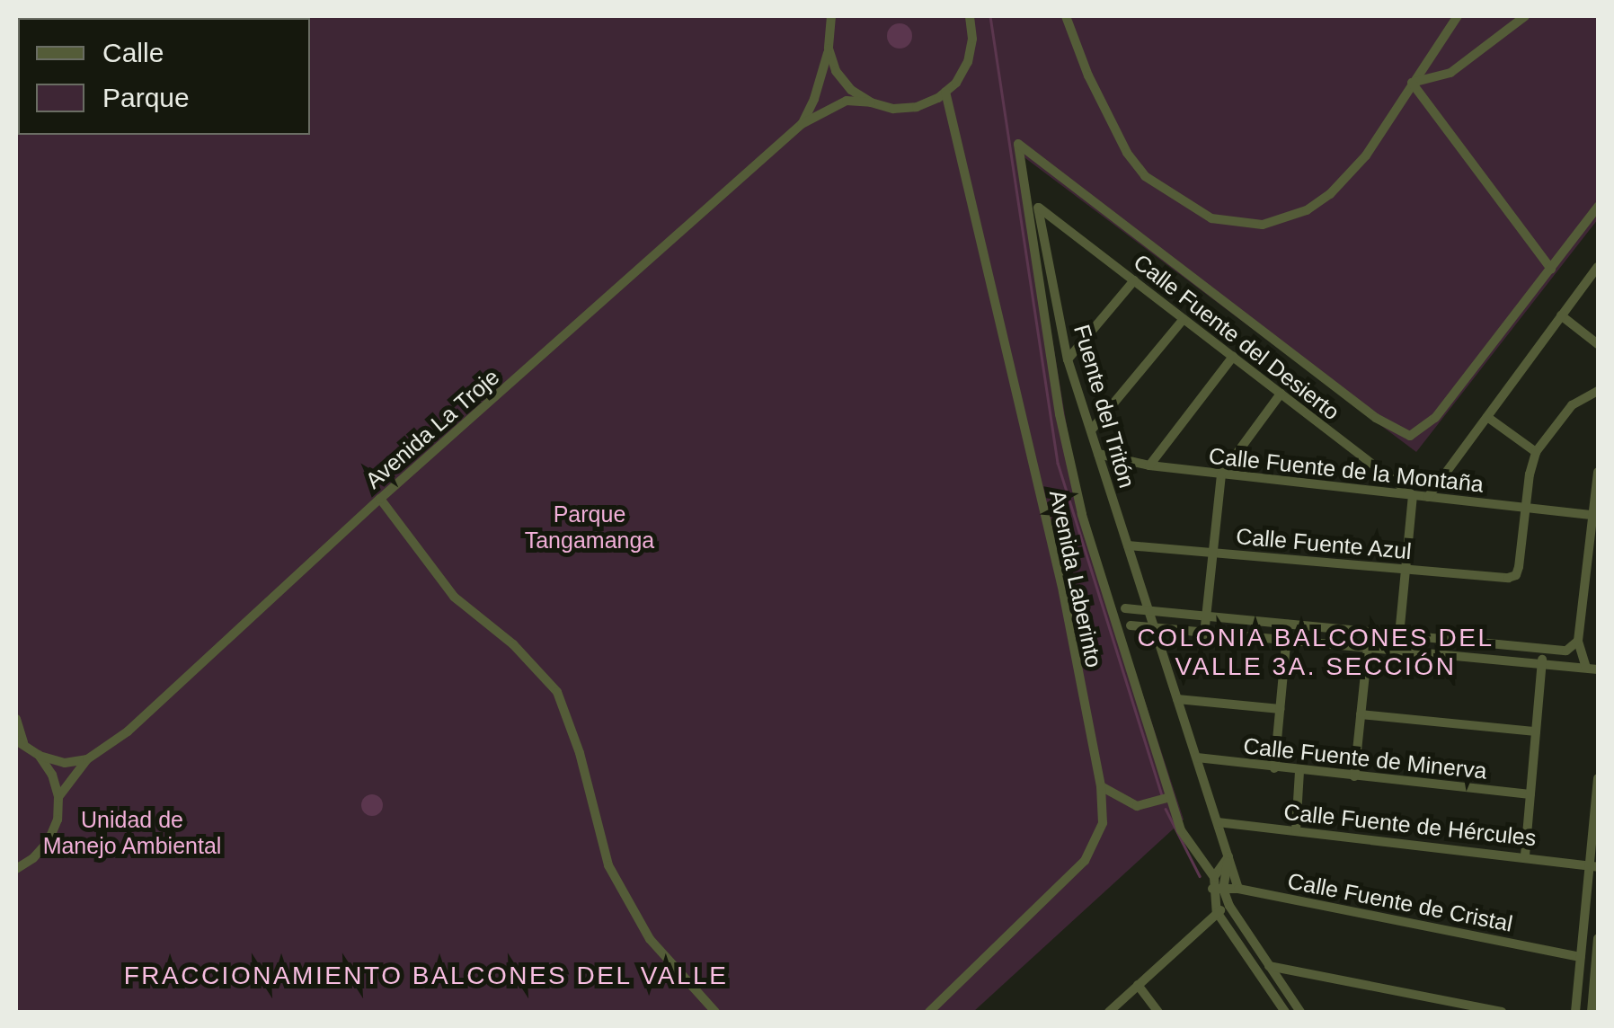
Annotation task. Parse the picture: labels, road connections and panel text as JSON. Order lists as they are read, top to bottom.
{
  "streets": {
    "street": [
      "Calle Fuente del Desierto",
      "Fuente del Tritón",
      "Avenida La Troje",
      "Calle Fuente de la Montaña",
      "Calle Fuente Azul",
      "Avenida Laberinto",
      "Calle Fuente de Minerva",
      "Calle Fuente de Hércules",
      "Calle Fuente de Cristal"
    ]
  },
  "crossings": [
    ["Calle Fuente del Desierto", "Fuente del Tritón"],
    ["Calle Fuente del Desierto", "Calle Fuente de la Montaña"],
    ["Fuente del Tritón", "Calle Fuente de la Montaña"],
    ["Fuente del Tritón", "Calle Fuente Azul"],
    ["Fuente del Tritón", "Calle Fuente de Minerva"],
    ["Fuente del Tritón", "Calle Fuente de Hércules"],
    ["Fuente del Tritón", "Calle Fuente de Cristal"],
    ["Avenida La Troje", "Avenida Laberinto"],
    ["Calle Fuente de la Montaña", "Calle Fuente Azul"]
  ],
  "districts": ["COLONIA BALCONES DEL VALLE 3A. SECCIÓN", "FRACCIONAMIENTO BALCONES DEL VALLE"],
  "parks": ["Parque Tangamanga", "Unidad de Manejo Ambiental"],
  "legend": ["Calle", "Parque"]
}
